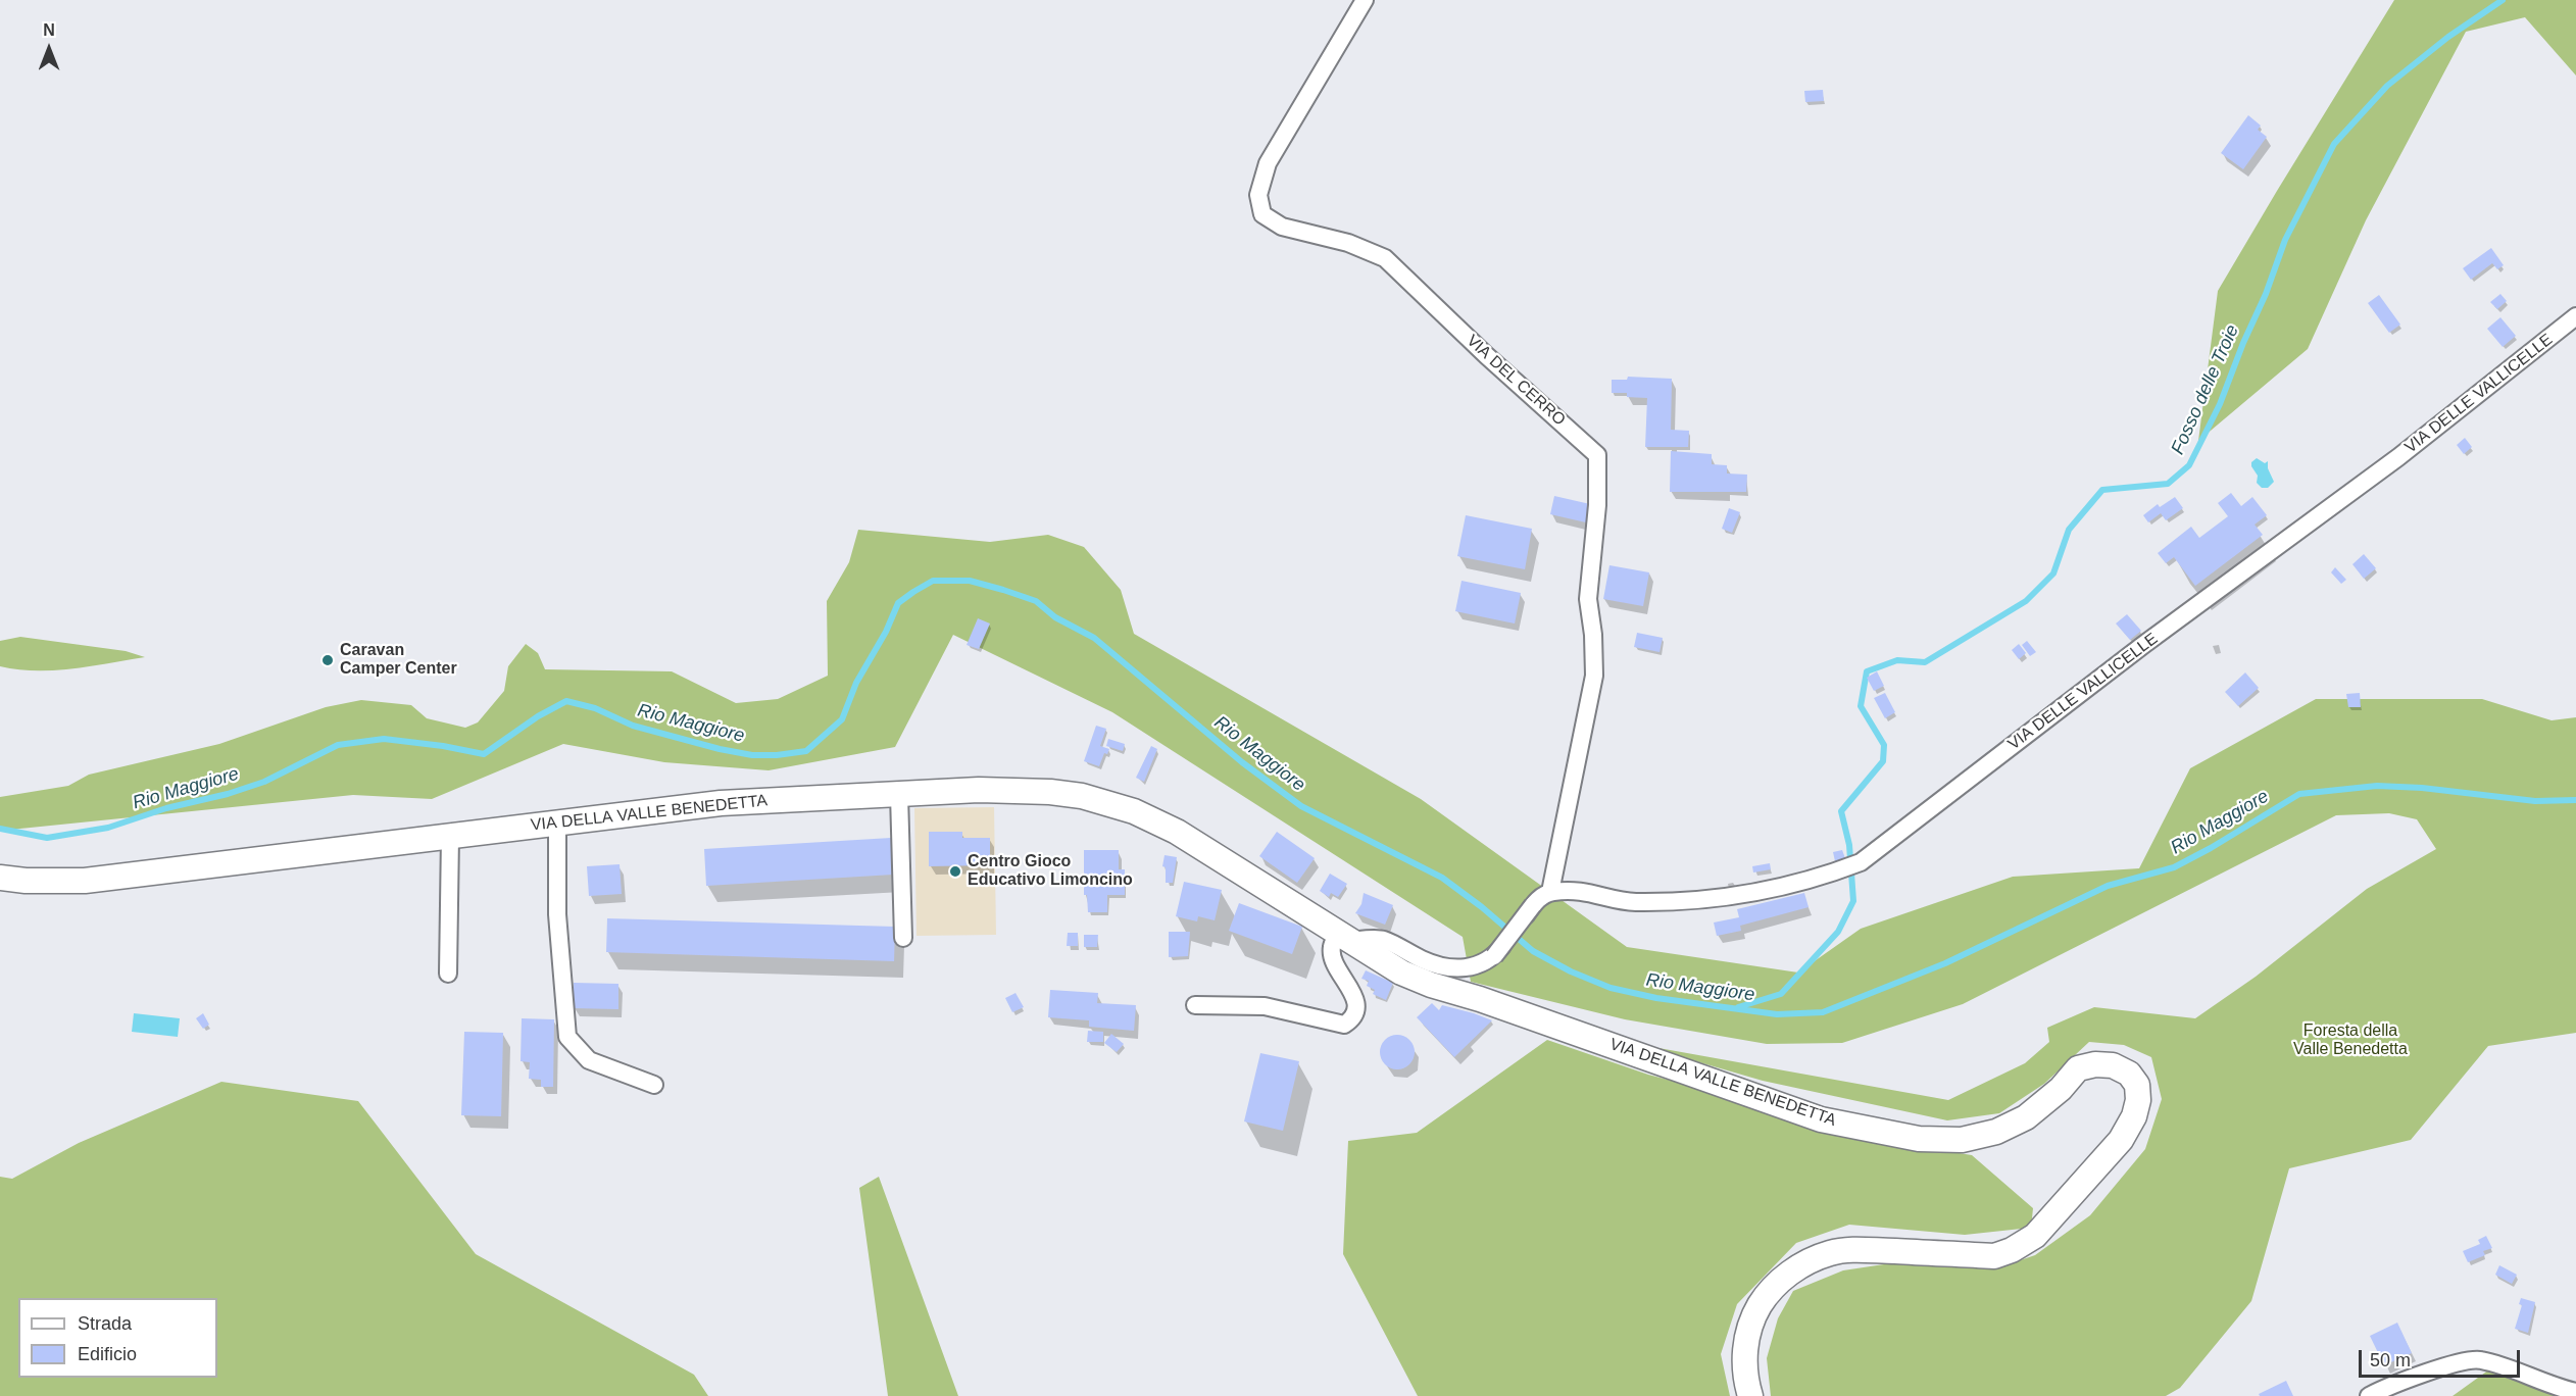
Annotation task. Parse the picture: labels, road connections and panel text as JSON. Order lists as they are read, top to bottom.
{
  "streets": {
    "main road": ["VIA DELLA VALLE BENEDETTA"],
    "street": ["VIA DEL CERRO", "VIA DELLE VALLICELLE"]
  },
  "crossings": [
    ["VIA DEL CERRO", "VIA DELLE VALLICELLE"]
  ],
  "water": ["Fosso delle Troie", "Rio Maggiore"],
  "parks": ["Foresta della Valle Benedetta"],
  "places": ["Caravan Camper Center", "Centro Gioco Educativo Limoncino"],
  "legend": ["Strada", "Edificio"],
  "scale_bar": "50 m",
  "north": "top"
}
